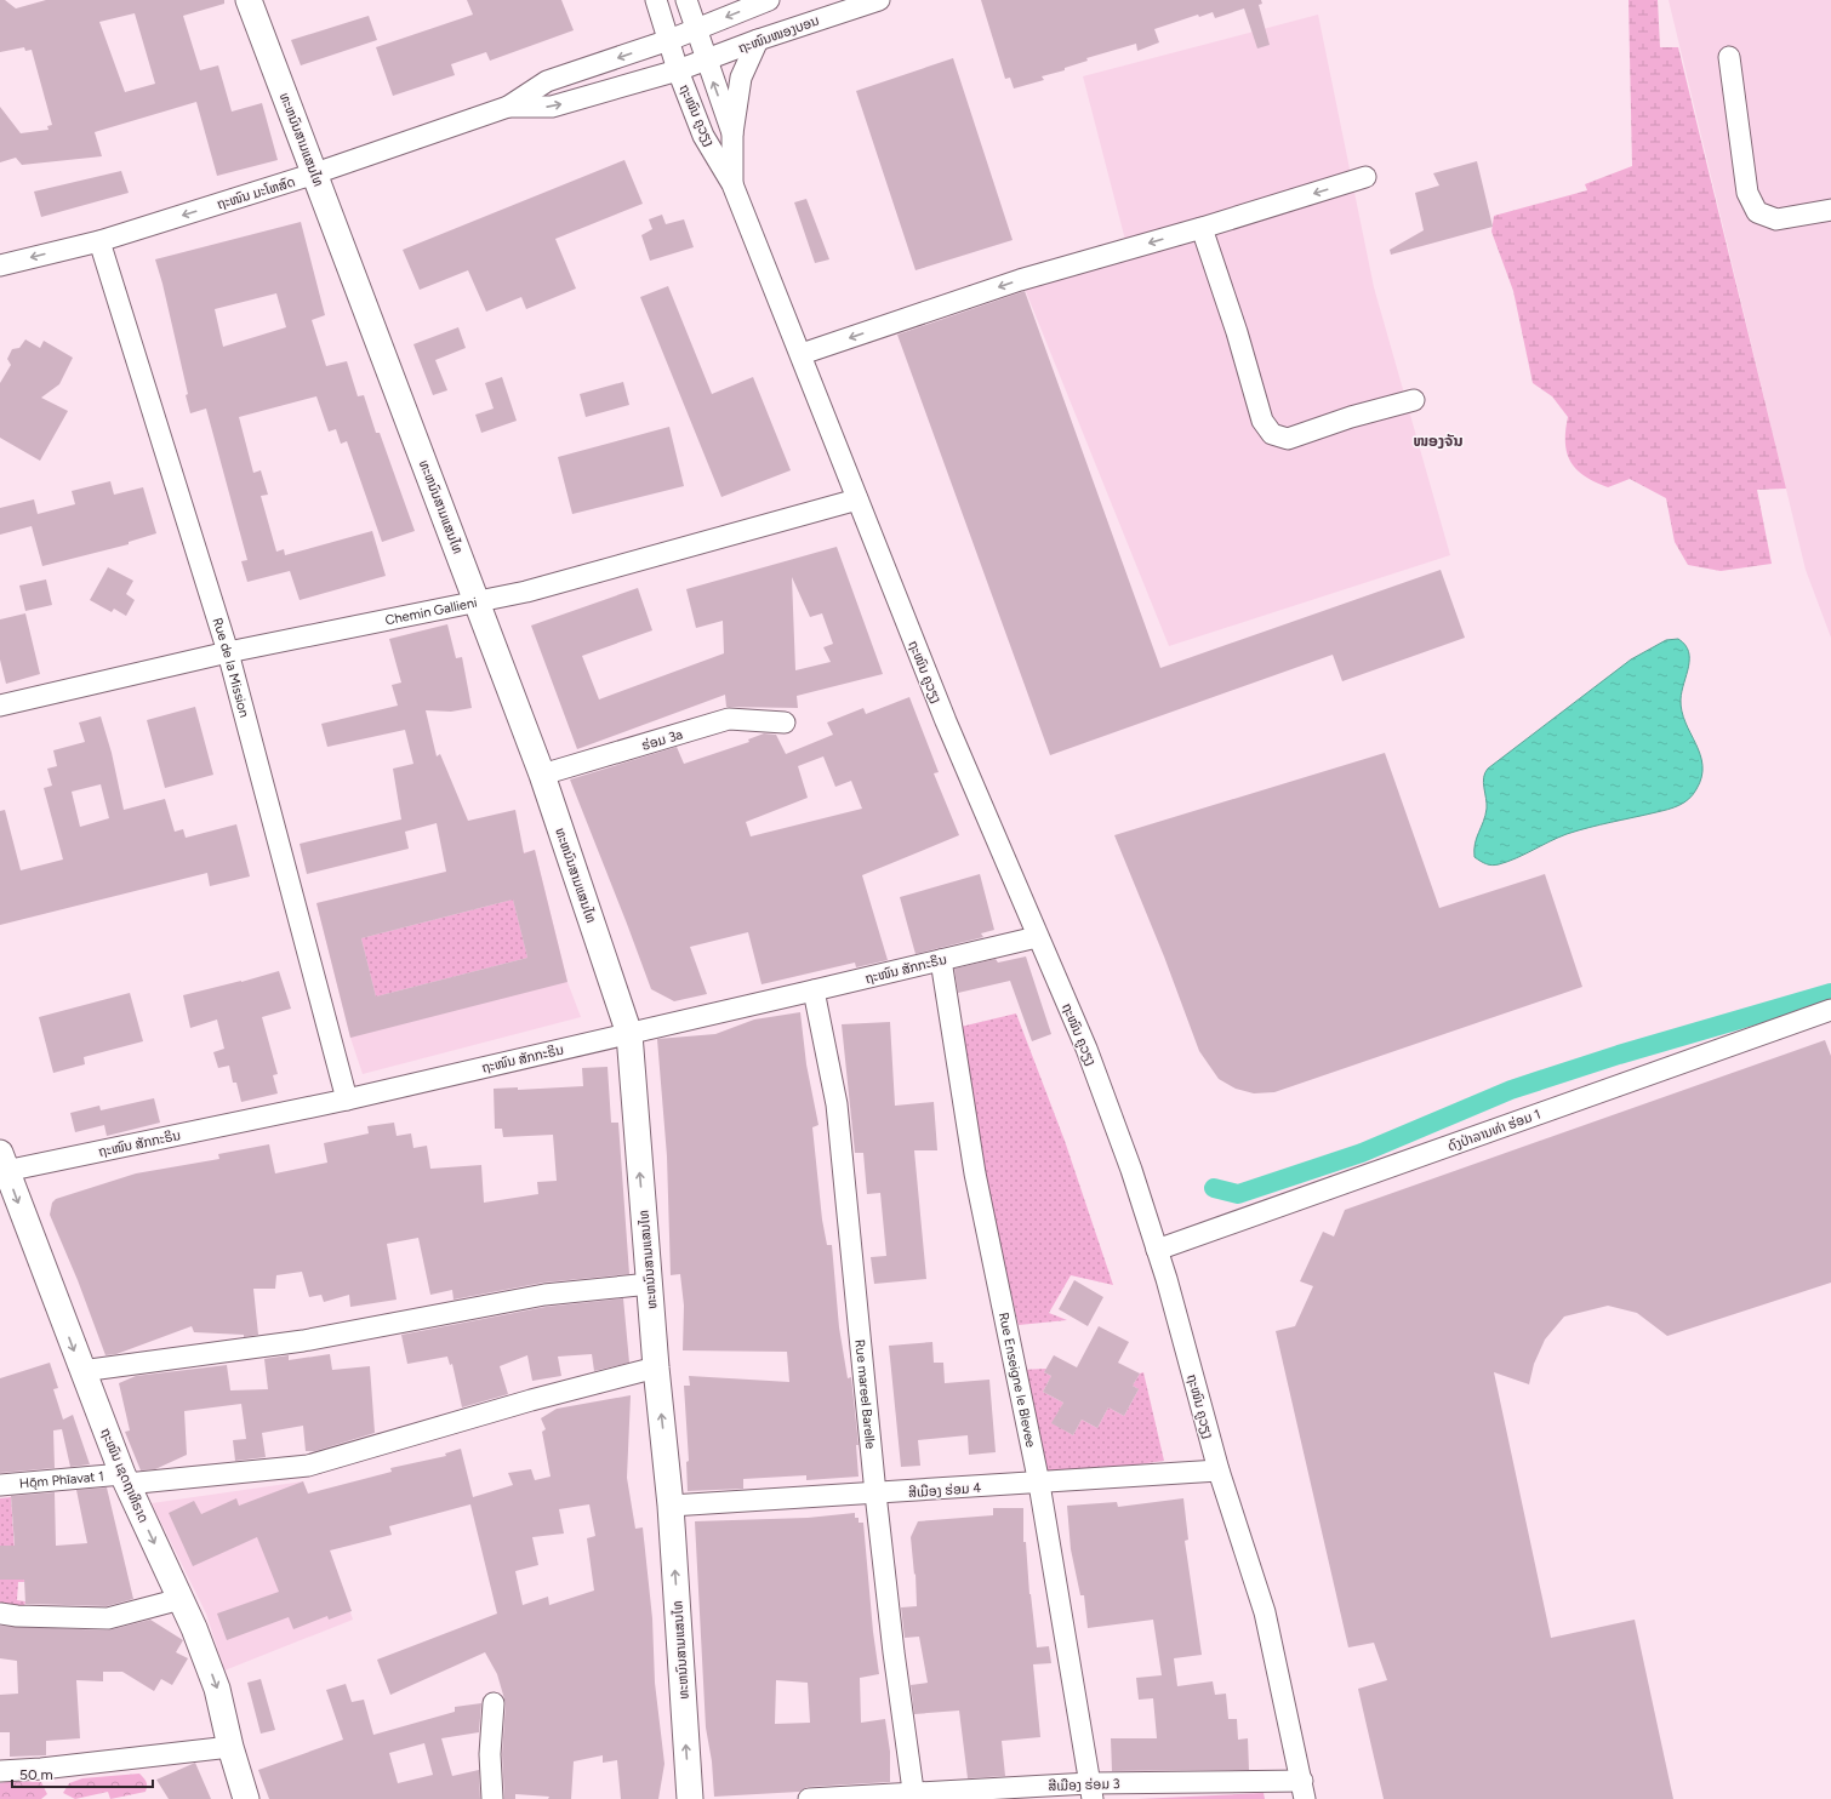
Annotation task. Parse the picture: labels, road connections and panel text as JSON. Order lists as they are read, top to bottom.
{
  "streets": {
    "main road": ["ທະຫນົນສາມແສນໄທ", "ຖະໜົນ ເຊດຖາທິຣາດ"],
    "street": [
      "ຖະໜົນໜອງບອນ",
      "ຖະໜົນ ຄູວຽງ",
      "ຖະໜົນ ມະໂຫສົດ",
      "Chemin Gallieni",
      "Rue de la Mission",
      "ຮ່ອມ 3a",
      "ຖະໜົນ ສັກກະຣິນ",
      "ດົງປ່າລານທ່າ ຮ່ອມ 1",
      "Rue Enseigne le Blevee",
      "Rue mareel Barelle",
      "Hǭm Phīavat 1",
      "ສີເມືອງ ຮ່ອມ 4",
      "ສີເມືອງ ຮ່ອມ 3"
    ]
  },
  "crossings": [
    ["ຖະໜົນໜອງບອນ", "ຖະໜົນ ຄູວຽງ"],
    ["ຖະໜົນໜອງບອນ", "ຖະໜົນ ມະໂຫສົດ"],
    ["ຖະໜົນ ຄູວຽງ", "ຖະໜົນ ມະໂຫສົດ"],
    ["ຖະໜົນ ຄູວຽງ", "Chemin Gallieni"],
    ["ຖະໜົນ ຄູວຽງ", "ຖະໜົນ ສັກກະຣິນ"],
    ["ຖະໜົນ ຄູວຽງ", "ດົງປ່າລານທ່າ ຮ່ອມ 1"],
    ["ຖະໜົນ ຄູວຽງ", "ສີເມືອງ ຮ່ອມ 4"],
    ["ຖະໜົນ ຄູວຽງ", "ສີເມືອງ ຮ່ອມ 3"],
    ["ທະຫນົນສາມແສນໄທ", "ຖະໜົນ ມະໂຫສົດ"],
    ["ທະຫນົນສາມແສນໄທ", "Chemin Gallieni"],
    ["ທະຫນົນສາມແສນໄທ", "ຮ່ອມ 3a"],
    ["ທະຫນົນສາມແສນໄທ", "ຖະໜົນ ສັກກະຣິນ"],
    ["ທະຫນົນສາມແສນໄທ", "Hǭm Phīavat 1"],
    ["ທະຫນົນສາມແສນໄທ", "ສີເມືອງ ຮ່ອມ 4"],
    ["ຖະໜົນ ມະໂຫສົດ", "Rue de la Mission"],
    ["Chemin Gallieni", "Rue de la Mission"],
    ["Rue de la Mission", "ຖະໜົນ ສັກກະຣິນ"],
    ["ຖະໜົນ ສັກກະຣິນ", "Rue Enseigne le Blevee"],
    ["ຖະໜົນ ສັກກະຣິນ", "Rue mareel Barelle"],
    ["ຖະໜົນ ສັກກະຣິນ", "ຖະໜົນ ເຊດຖາທິຣາດ"],
    ["Rue Enseigne le Blevee", "ສີເມືອງ ຮ່ອມ 4"],
    ["Rue Enseigne le Blevee", "ສີເມືອງ ຮ່ອມ 3"],
    ["Rue mareel Barelle", "ສີເມືອງ ຮ່ອມ 4"],
    ["Rue mareel Barelle", "ສີເມືອງ ຮ່ອມ 3"],
    ["ຖະໜົນ ເຊດຖາທິຣາດ", "Hǭm Phīavat 1"]
  ],
  "one_way": ["ທະຫນົນສາມແສນໄທ", "ຖະໜົນ ເຊດຖາທິຣາດ"],
  "districts": ["ໜອງຈັນ"],
  "scale_bar": "50 m"
}
